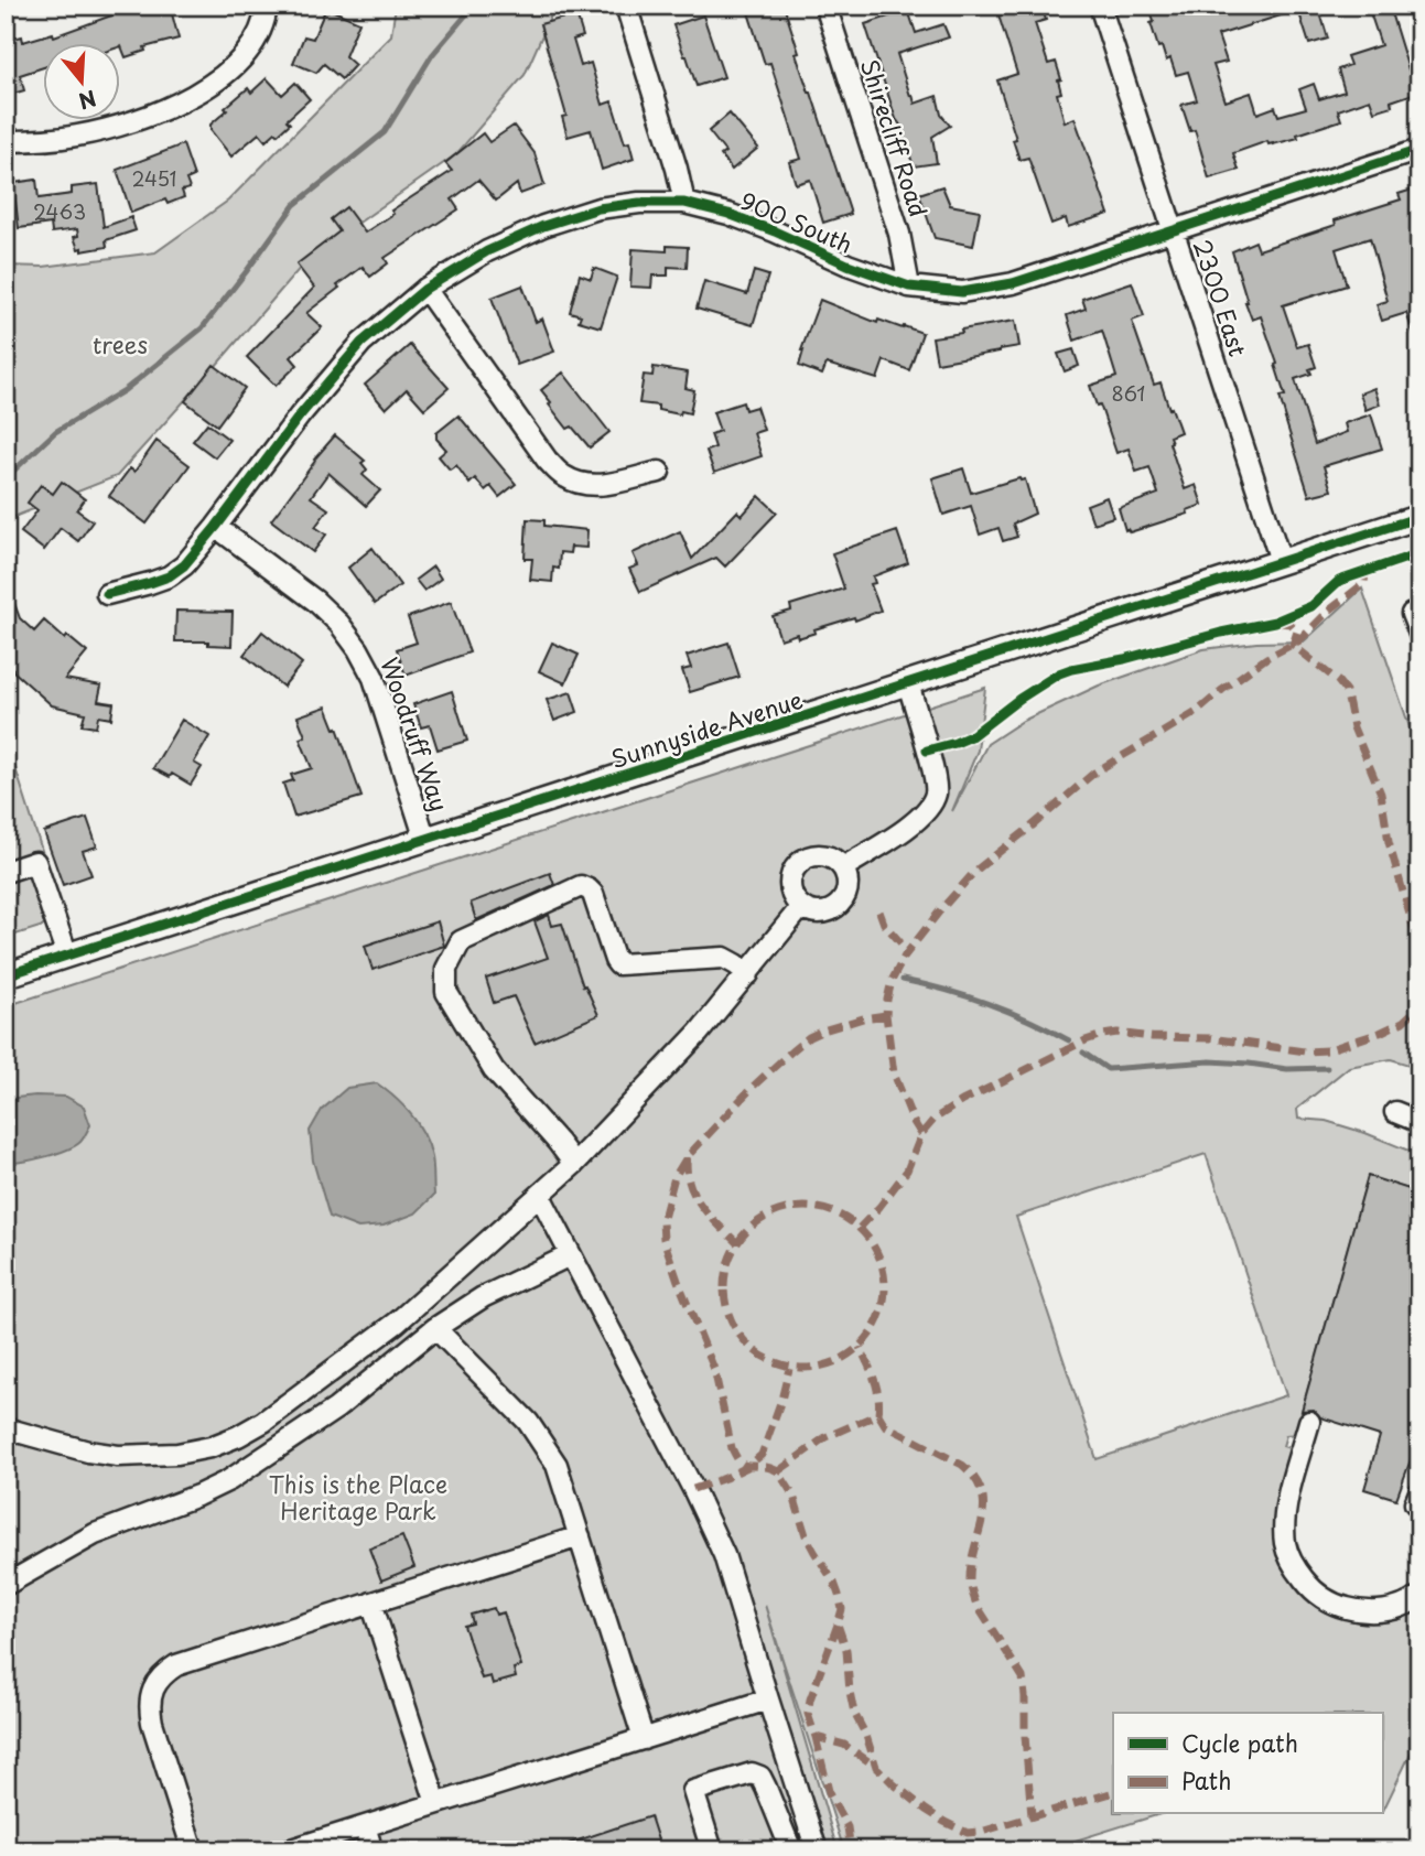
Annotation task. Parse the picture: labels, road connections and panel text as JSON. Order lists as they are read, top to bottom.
{
  "streets": {
    "main road": ["Sunnyside Avenue"],
    "street": [
      "Shirecliff Road",
      "900 South",
      "2300 East",
      "Woodruff Way"
    ]
  },
  "crossings": [
    ["Shirecliff Road", "900 South"],
    ["900 South", "2300 East"],
    ["900 South", "Woodruff Way"],
    ["2300 East", "Sunnyside Avenue"],
    ["Sunnyside Avenue", "Woodruff Way"]
  ],
  "parks": ["trees", "This is the Place Heritage Park"],
  "house_numbers": ["2451", "2463", "861"],
  "legend": ["Cycle path", "Path"],
  "north": "bottom"
}
